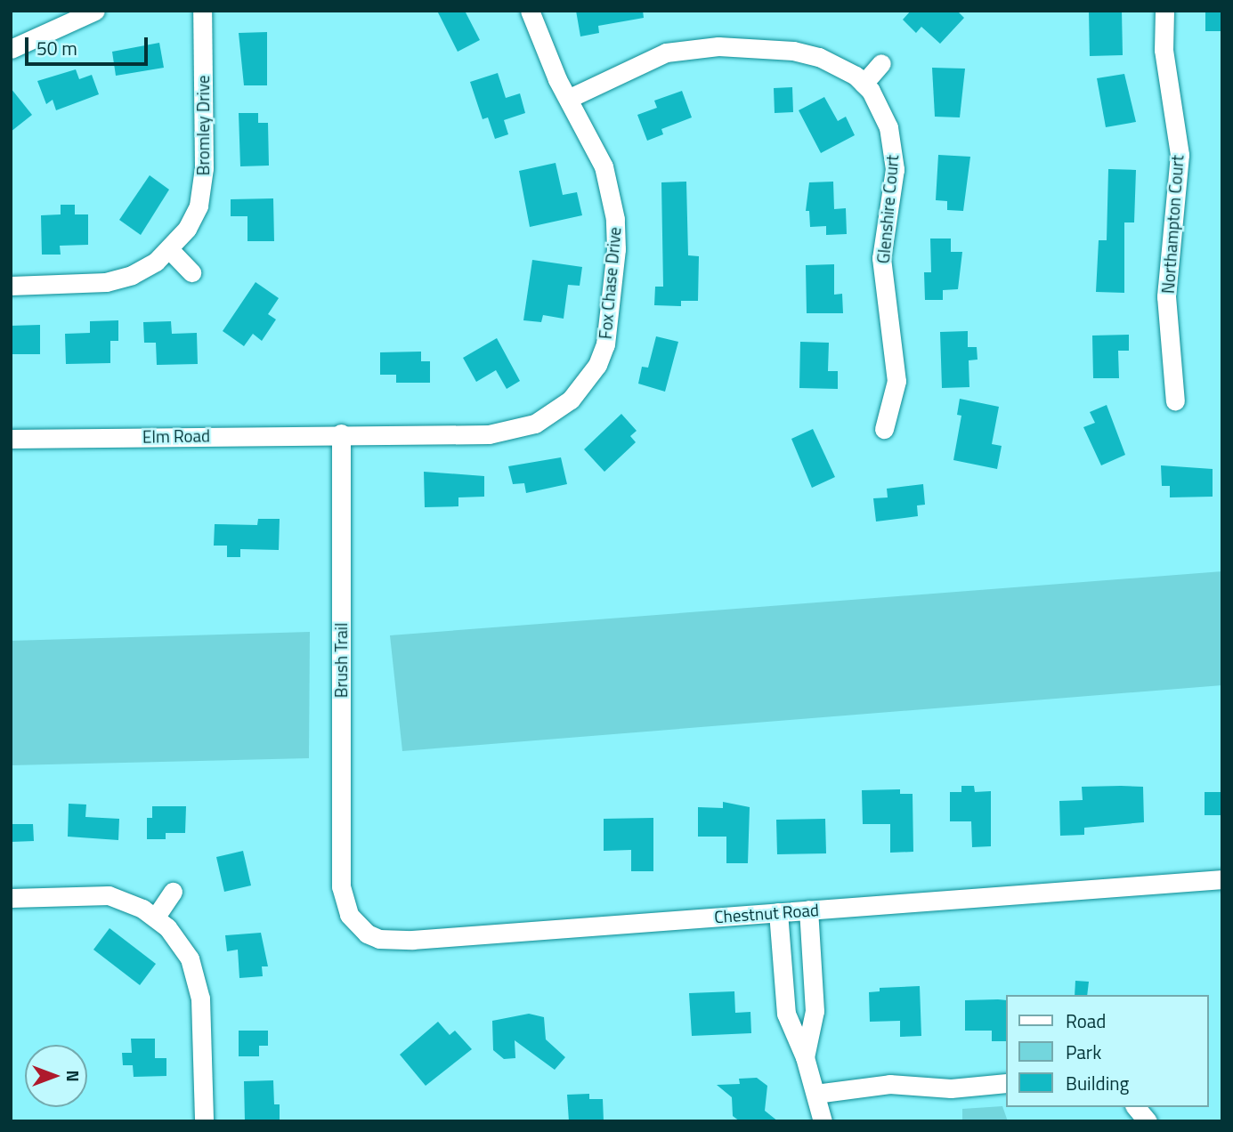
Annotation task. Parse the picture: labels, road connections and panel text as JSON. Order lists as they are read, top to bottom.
{
  "streets": {
    "street": [
      "Bromley Drive",
      "Glenshire Court",
      "Northampton Court",
      "Fox Chase Drive",
      "Elm Road",
      "Brush Trail",
      "Chestnut Road"
    ]
  },
  "crossings": [
    ["Glenshire Court", "Fox Chase Drive"],
    ["Fox Chase Drive", "Elm Road"],
    ["Fox Chase Drive", "Brush Trail"],
    ["Elm Road", "Brush Trail"],
    ["Brush Trail", "Chestnut Road"]
  ],
  "legend": ["Road", "Park", "Building"],
  "scale_bar": "50 m",
  "north": "right"
}
